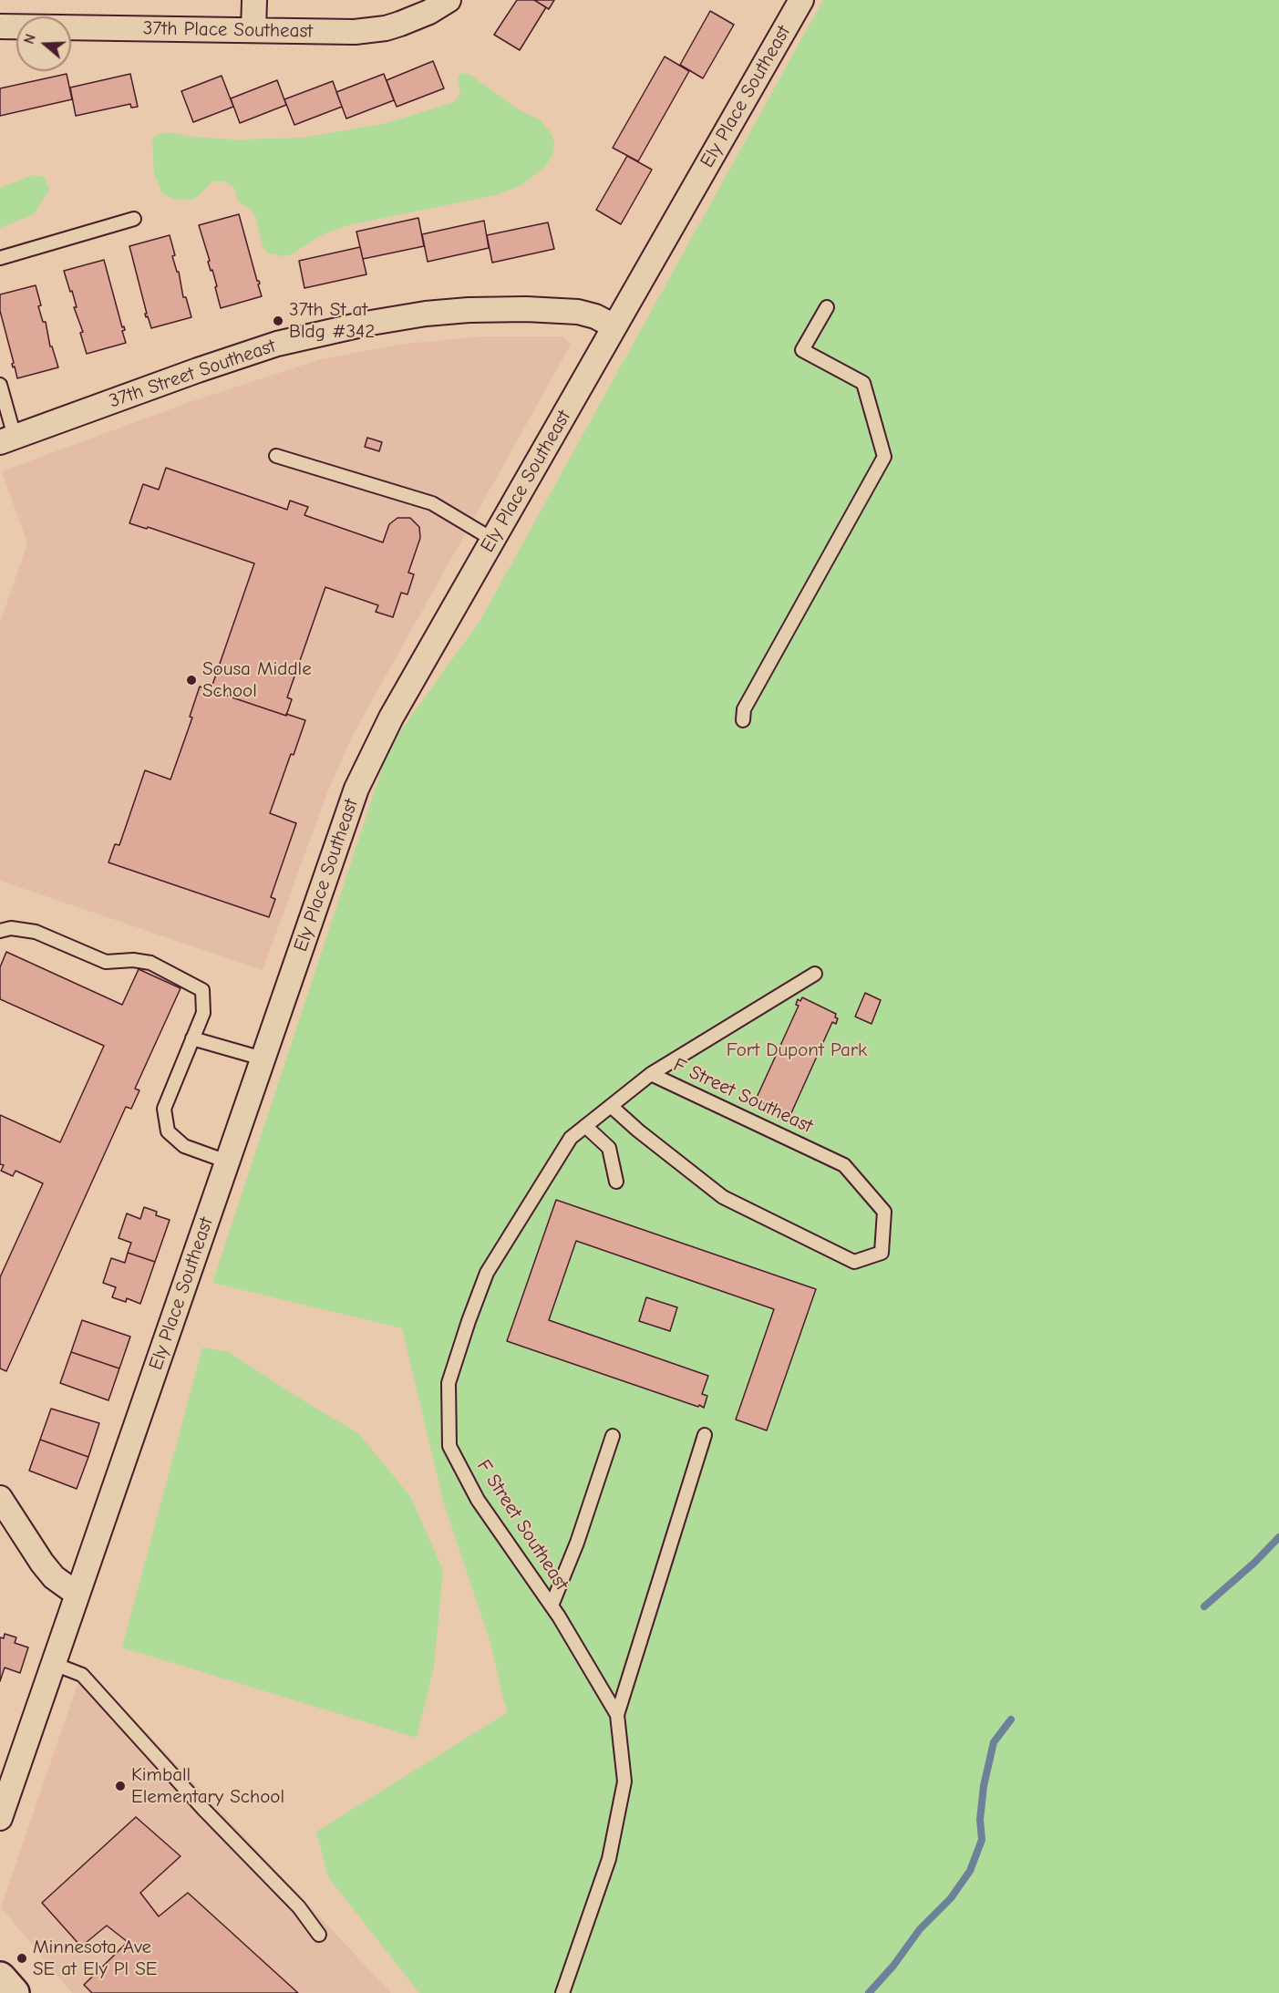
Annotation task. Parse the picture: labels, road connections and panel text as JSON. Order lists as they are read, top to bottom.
{
  "streets": {
    "street": ["37th Place Southeast", "Ely Place Southeast", "37th Street Southeast"],
    "lane": ["F Street Southeast"]
  },
  "crossings": [
    ["Ely Place Southeast", "37th Street Southeast"]
  ],
  "parks": ["Fort Dupont Park"],
  "places": [
    "37th St at Bldg #342",
    "Sousa Middle School",
    "Kimball Elementary School",
    "Minnesota Ave SE at Ely Pl SE"
  ],
  "north": "left"
}
